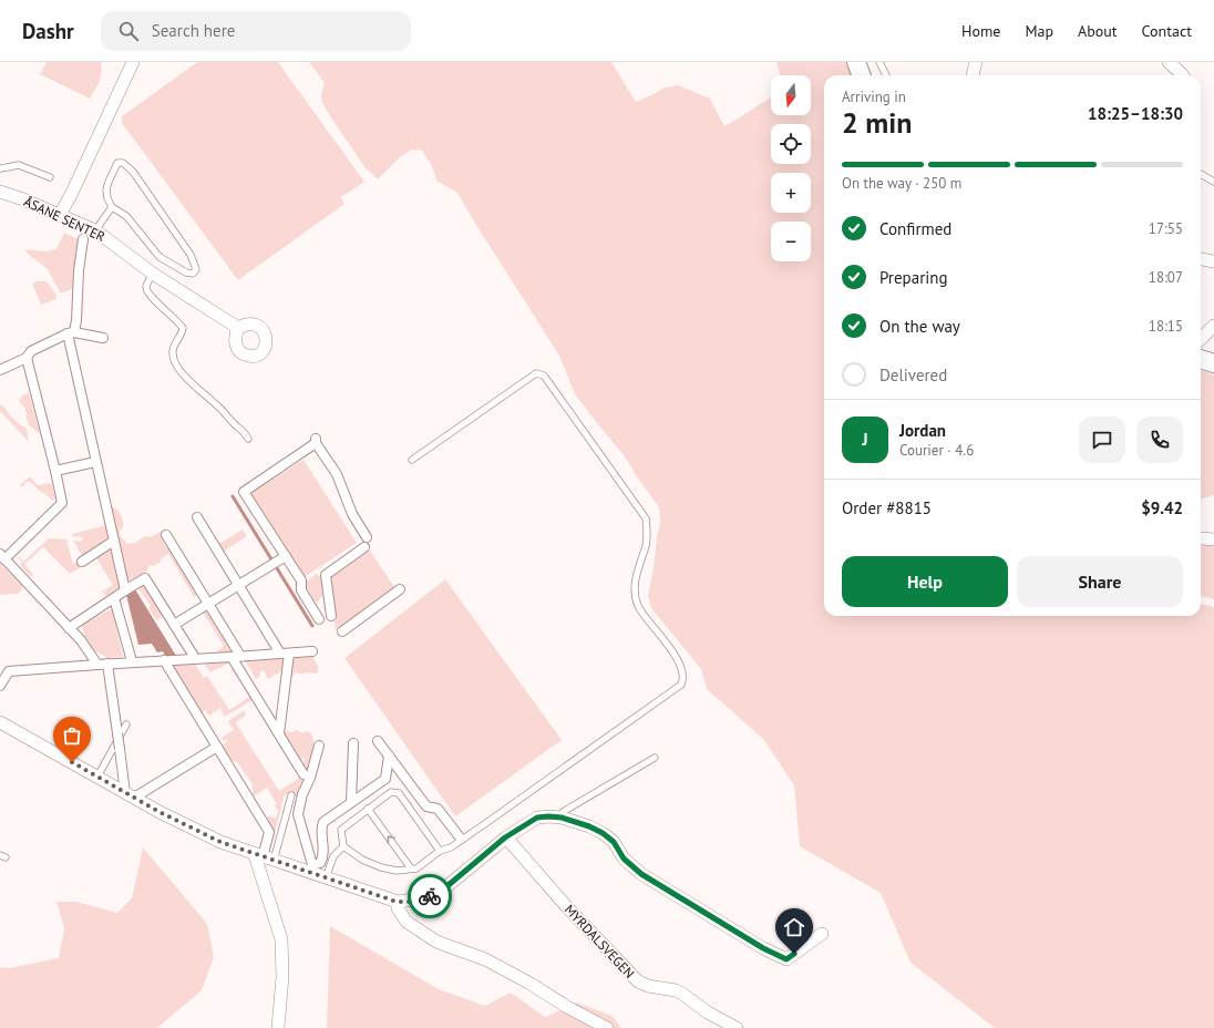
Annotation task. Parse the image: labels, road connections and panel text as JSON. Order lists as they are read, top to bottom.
{
  "streets": {
    "street": ["ÅSANE SENTER", "MYRDALSVEGEN"]
  },
  "north": "bottom",
  "page": {
    "header": "Dashr",
    "search": "Search here",
    "nav": [
      "Home",
      "Map",
      "About",
      "Contact"
    ],
    "map_buttons": ["+", "−"],
    "heading": ["2 min", "Arriving in", "18:25–18:30"],
    "panel": [
      "Jordan",
      "Courier · 4.6",
      "Order #8815",
      "$9.42"
    ],
    "bar": "On the way · 250 m",
    "list": [
      ["Confirmed", "17:55"],
      ["Preparing", "18:07"],
      ["On the way", "18:15"],
      "Delivered"
    ],
    "round": "J",
    "buttons": ["Help", "Share"]
  }
}
